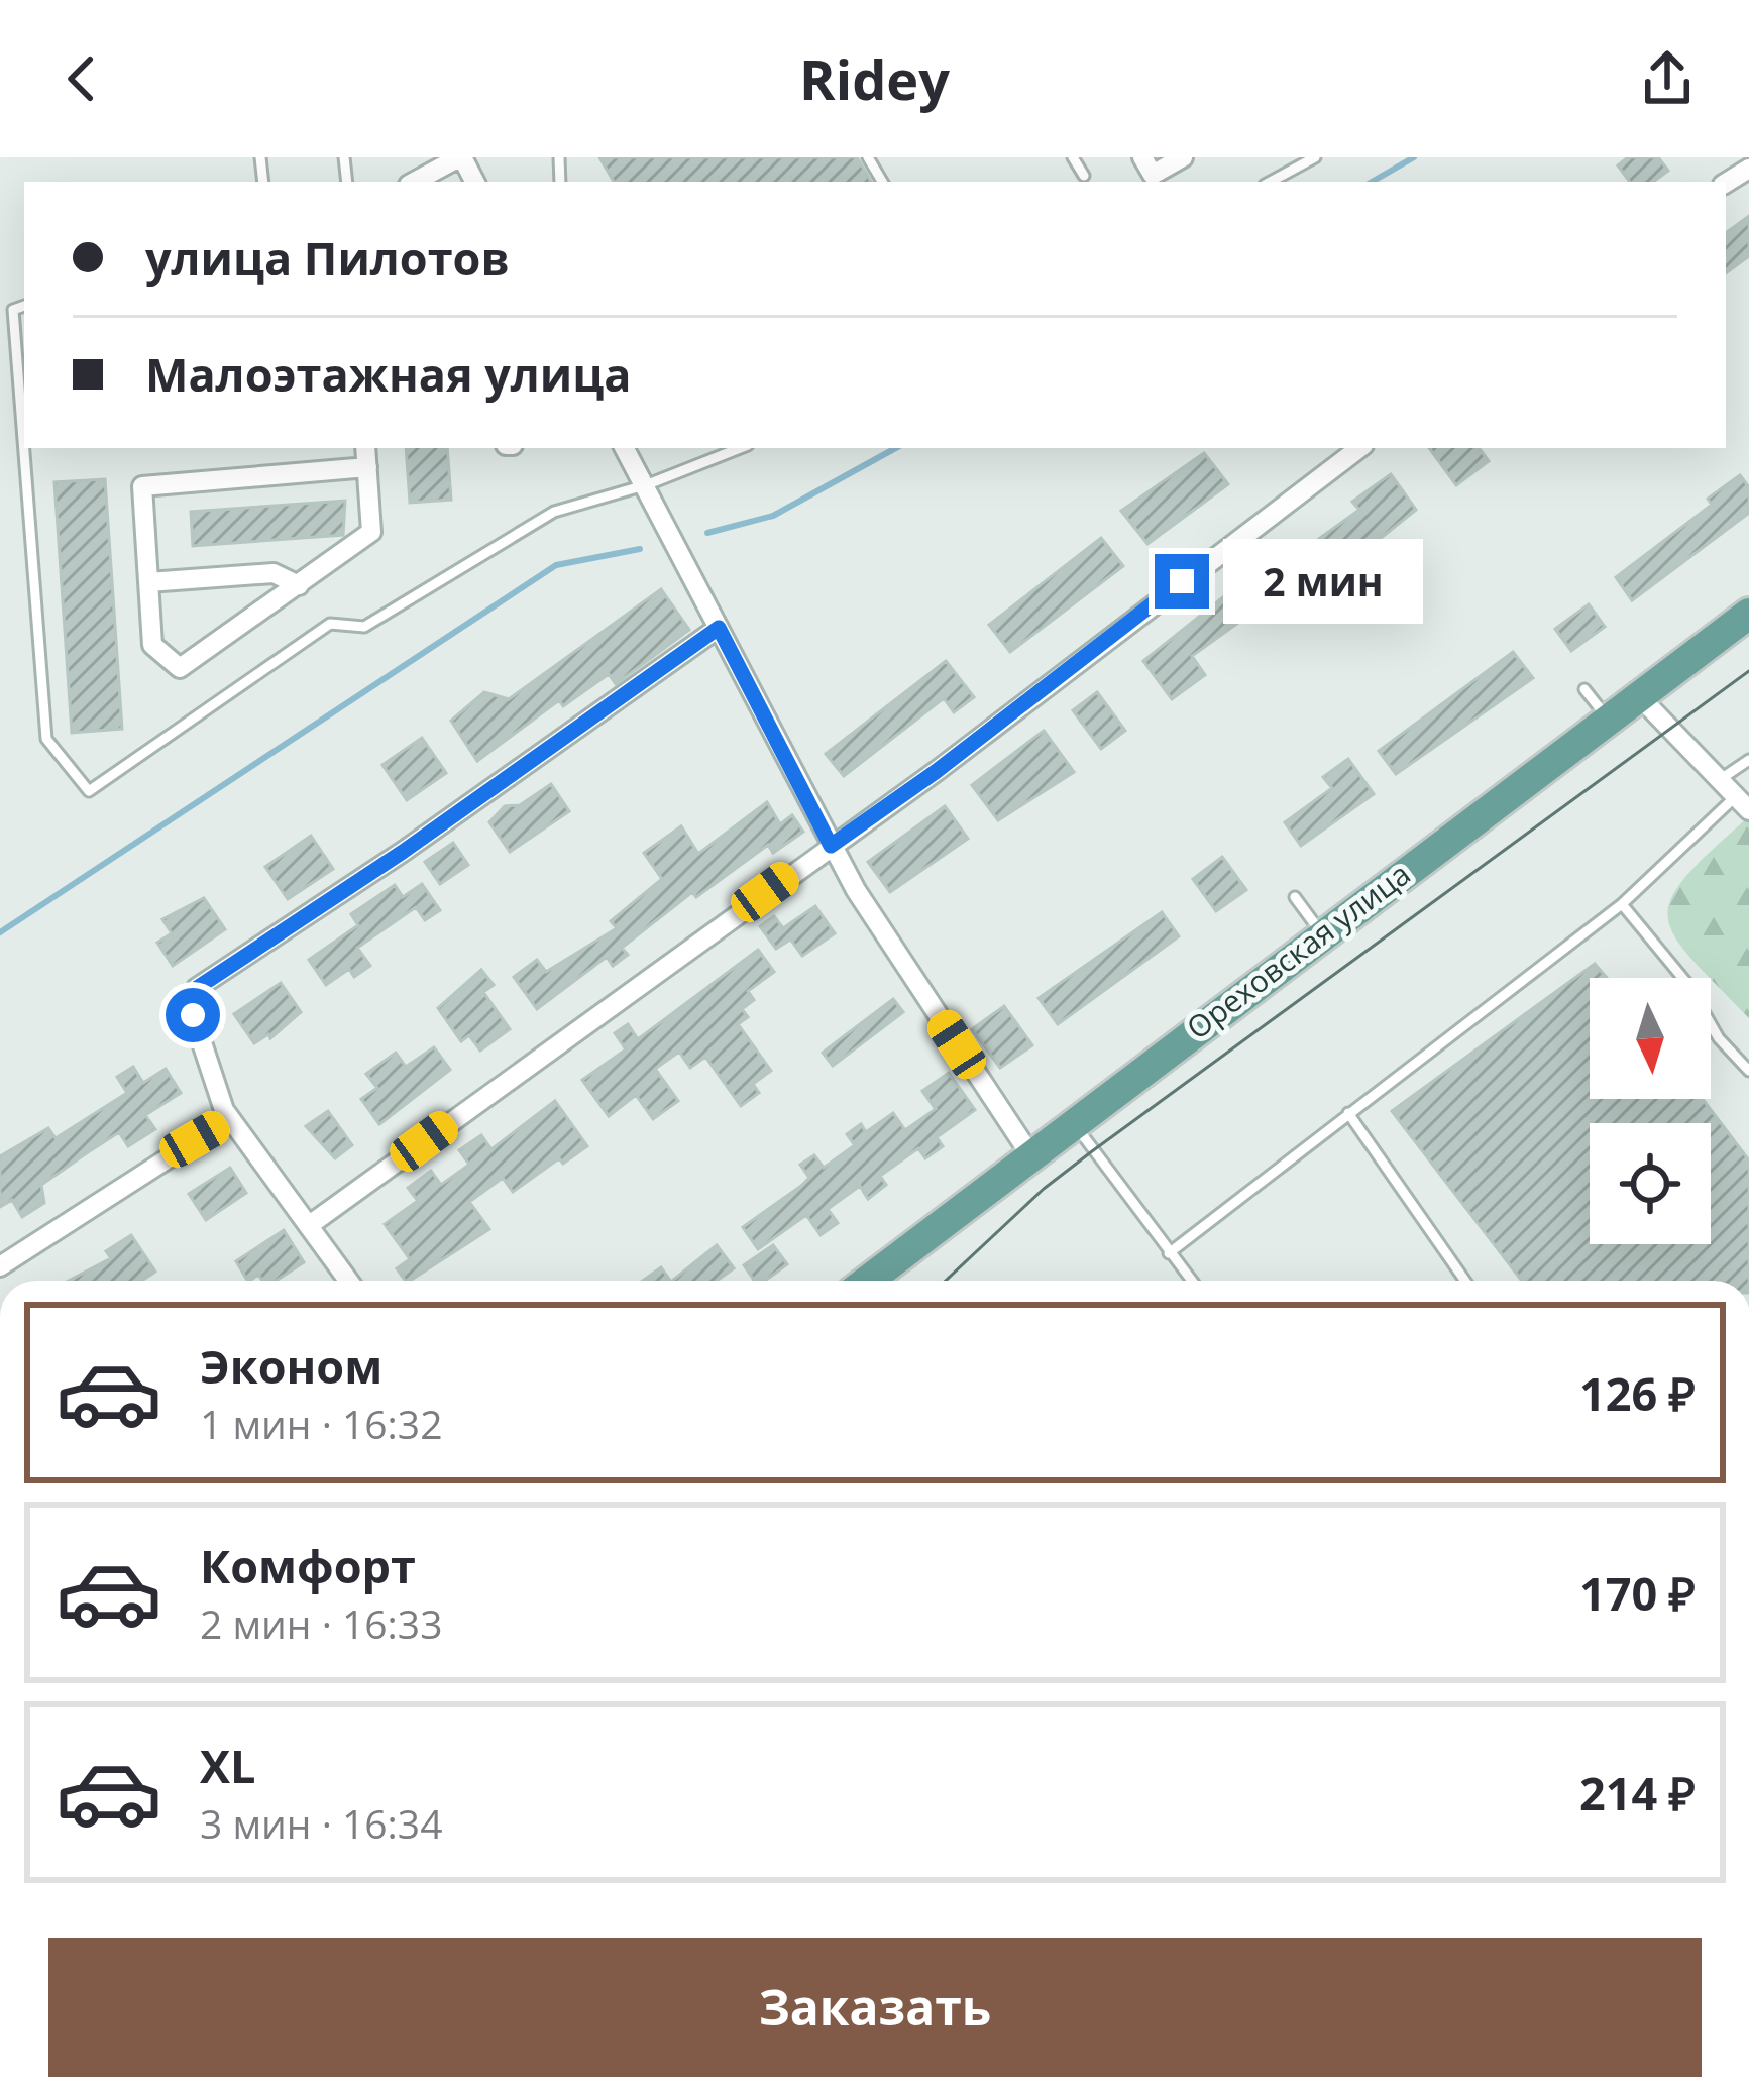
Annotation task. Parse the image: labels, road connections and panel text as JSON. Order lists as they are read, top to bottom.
{
  "streets": {
    "main road": ["Ореховская улица"]
  },
  "north": "bottom",
  "page": {
    "header": "Ridey",
    "banner": ["улица Пилотов", "Малоэтажная улица"],
    "bubble": "2 мин",
    "list": [
      {
        "name": "Эконом",
        "note": "1 мин · 16:32",
        "value": "126 ₽"
      },
      {
        "name": "Комфорт",
        "note": "2 мин · 16:33",
        "value": "170 ₽"
      },
      {
        "name": "XL",
        "note": "3 мин · 16:34",
        "value": "214 ₽"
      }
    ],
    "buttons": "Заказать"
  }
}
